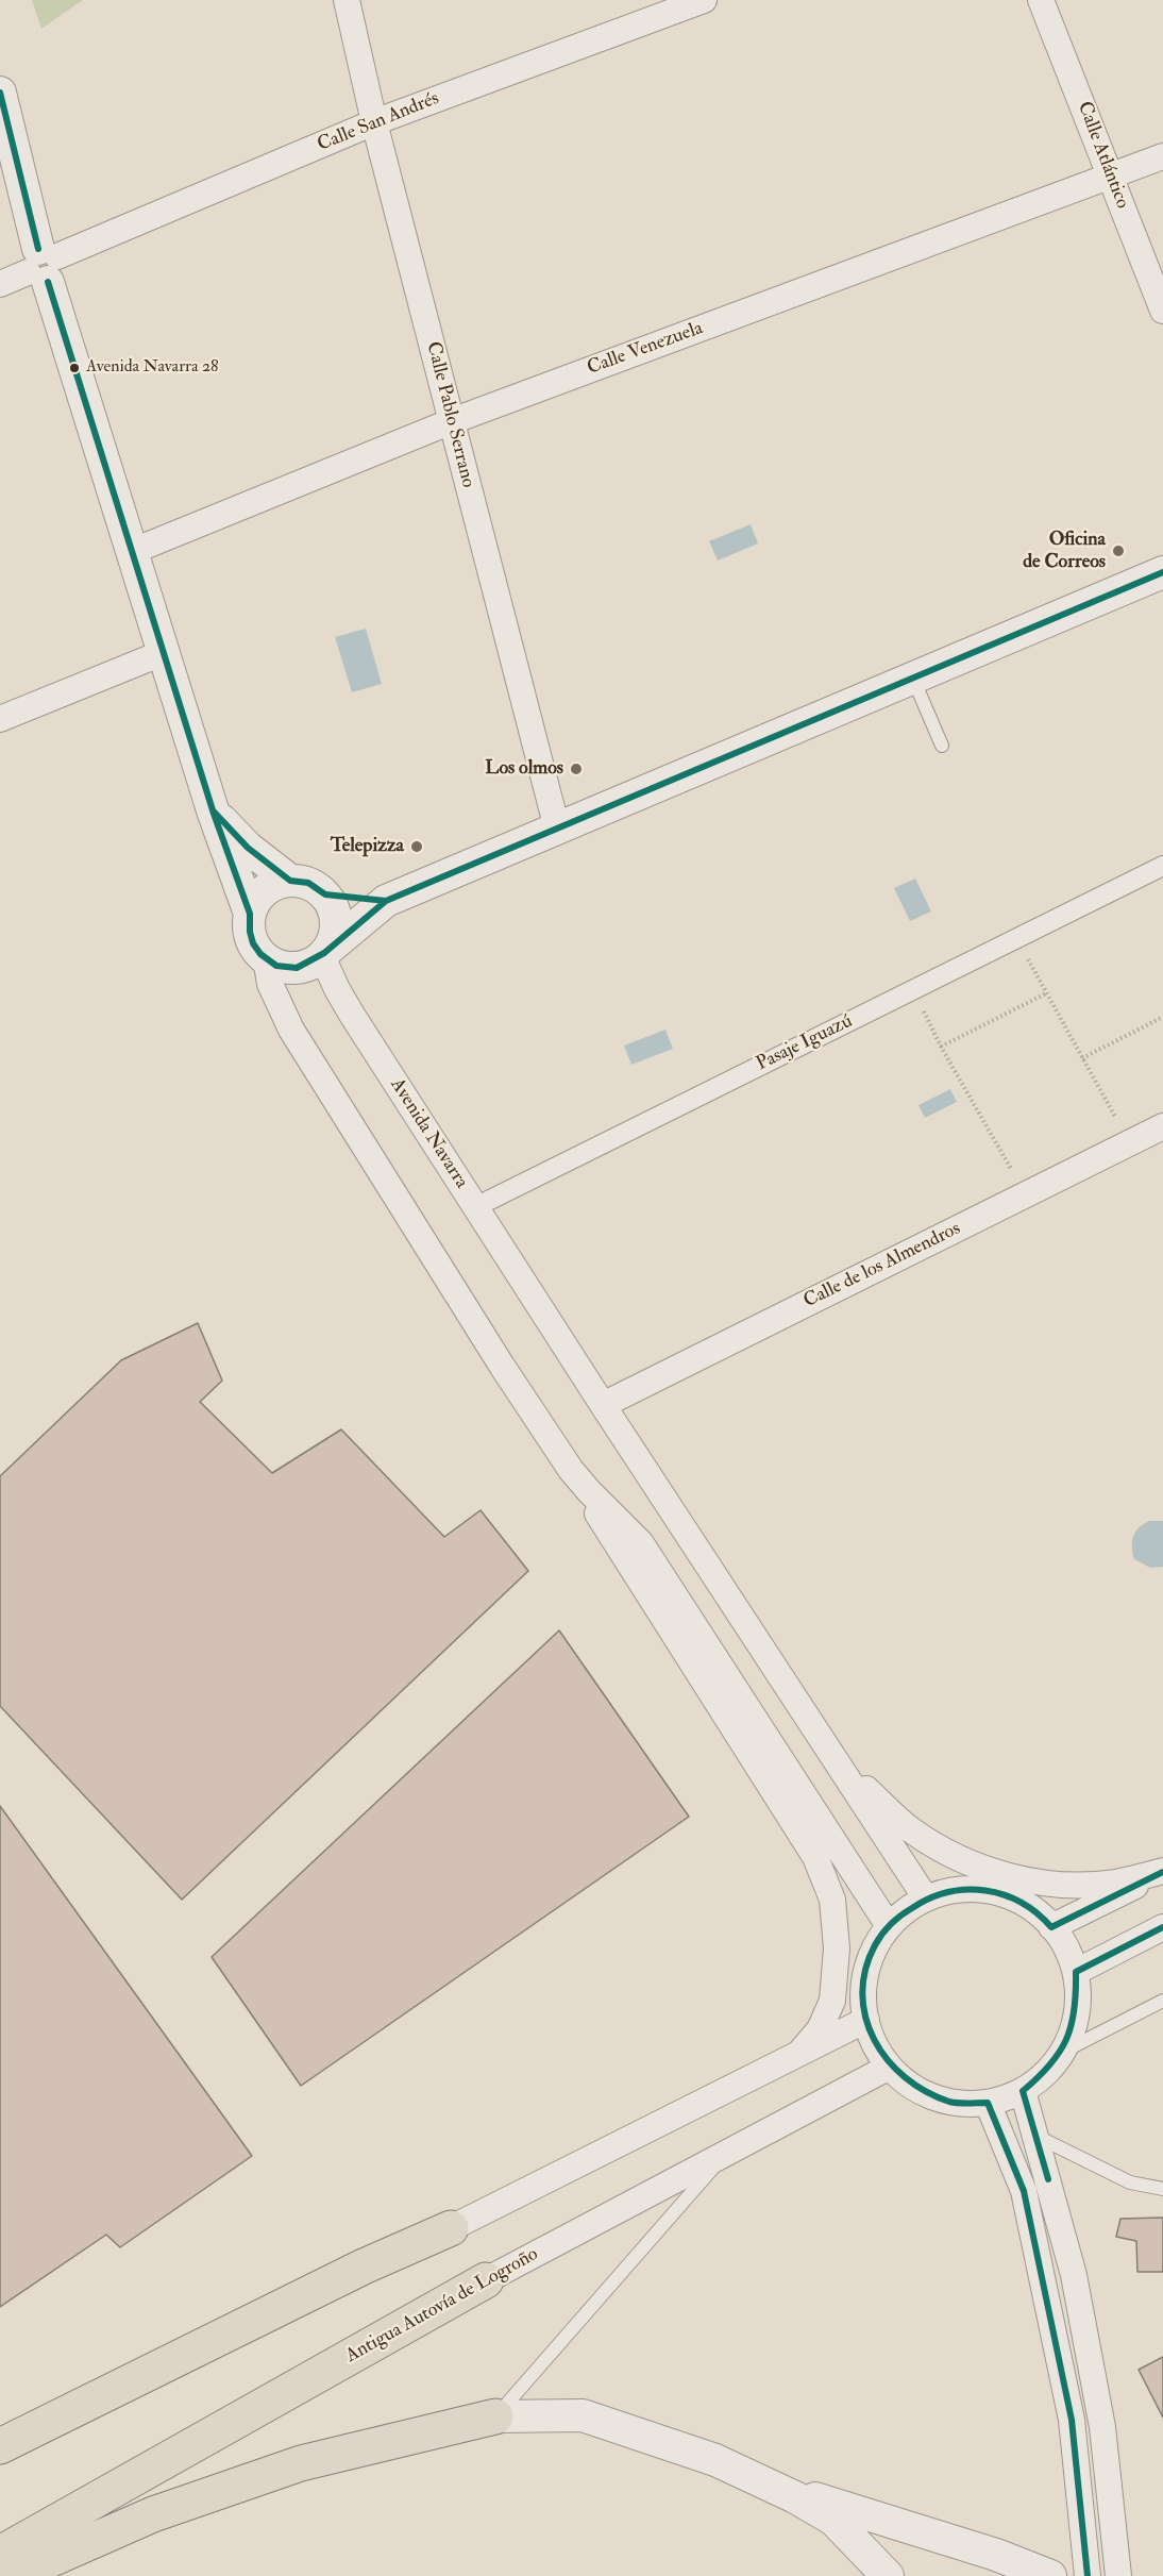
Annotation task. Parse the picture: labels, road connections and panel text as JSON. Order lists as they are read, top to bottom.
{
  "streets": {
    "highway": ["Antigua Autovía de Logroño"],
    "street": [
      "Calle San Andrés",
      "Calle Atlántico",
      "Calle Venezuela",
      "Calle Pablo Serrano",
      "Pasaje Iguazú",
      "Avenida Navarra",
      "Calle de los Almendros"
    ]
  },
  "crossings": [
    ["Calle San Andrés", "Calle Pablo Serrano"],
    ["Calle Atlántico", "Calle Venezuela"],
    ["Calle Venezuela", "Calle Pablo Serrano"],
    ["Pasaje Iguazú", "Avenida Navarra"],
    ["Avenida Navarra", "Calle de los Almendros"]
  ],
  "places": [
    "Avenida Navarra 28",
    "Oficina de Correos",
    "Los olmos",
    "Telepizza"
  ]
}
